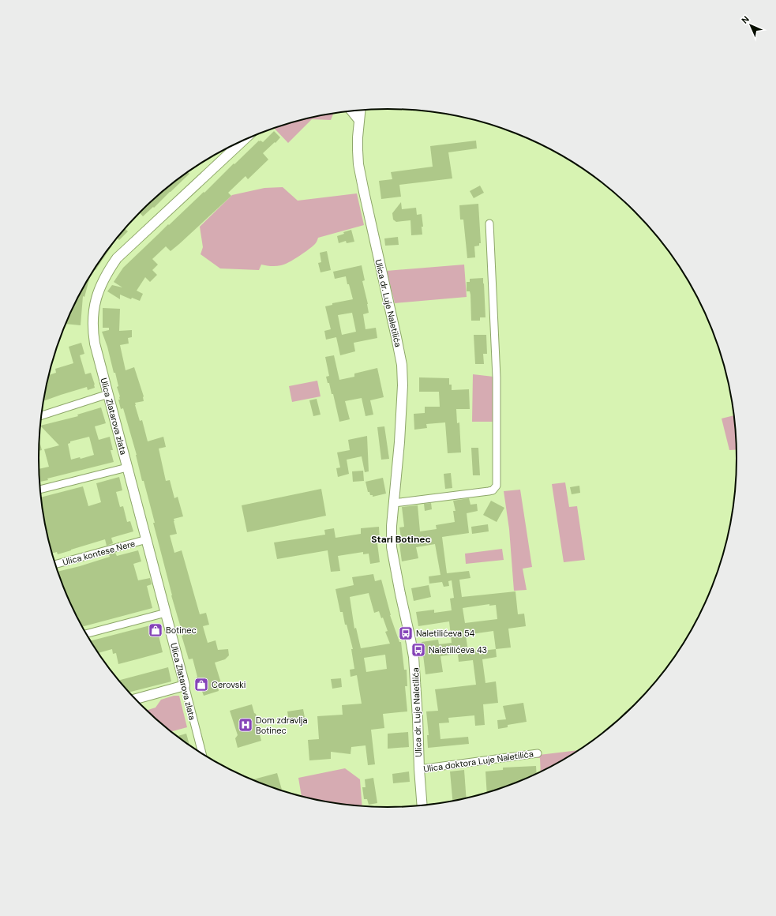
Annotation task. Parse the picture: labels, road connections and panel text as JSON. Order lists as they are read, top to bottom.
{
  "streets": {
    "street": [
      "Ulica dr. Luje Naletilića",
      "Ulica Zlatarova zlata",
      "Ulica kontese Nere",
      "Ulica doktora Luje Naletilića"
    ]
  },
  "crossings": [
    ["Ulica dr. Luje Naletilića", "Ulica doktora Luje Naletilića"],
    ["Ulica Zlatarova zlata", "Ulica kontese Nere"]
  ],
  "districts": ["Stari Botinec"],
  "places": {
    "shop": ["Botinec", "Cerovski"],
    "bus stop": ["Naletilićeva 54", "Naletilićeva 43"],
    "hospital": ["Dom zdravlja Botinec"]
  },
  "north": "top left"
}
